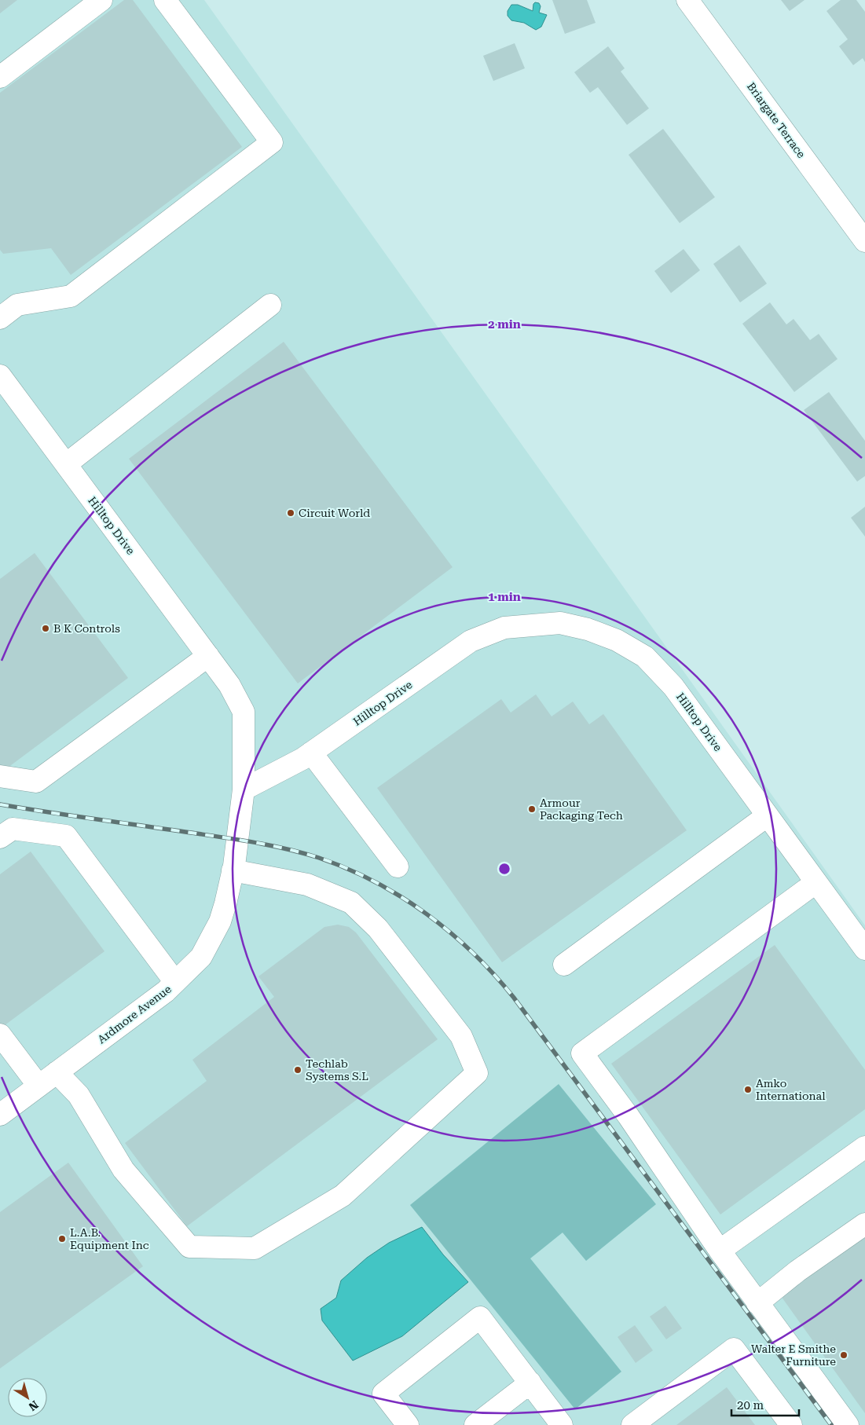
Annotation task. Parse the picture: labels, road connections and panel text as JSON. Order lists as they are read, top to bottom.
{
  "streets": {
    "street": ["Briargate Terrace", "Hilltop Drive", "Ardmore Avenue"]
  },
  "crossings": [
    ["Hilltop Drive", "Ardmore Avenue"]
  ],
  "places": [
    "Circuit World",
    "B K Controls",
    "Armour Packaging Tech",
    "Techlab Systems S.L",
    "Amko International",
    "L.A.B. Equipment Inc",
    "Walter E Smithe Furniture"
  ],
  "scale_bar": "20 m",
  "north": "bottom right",
  "rings": ["2 min", "1 min"]
}
